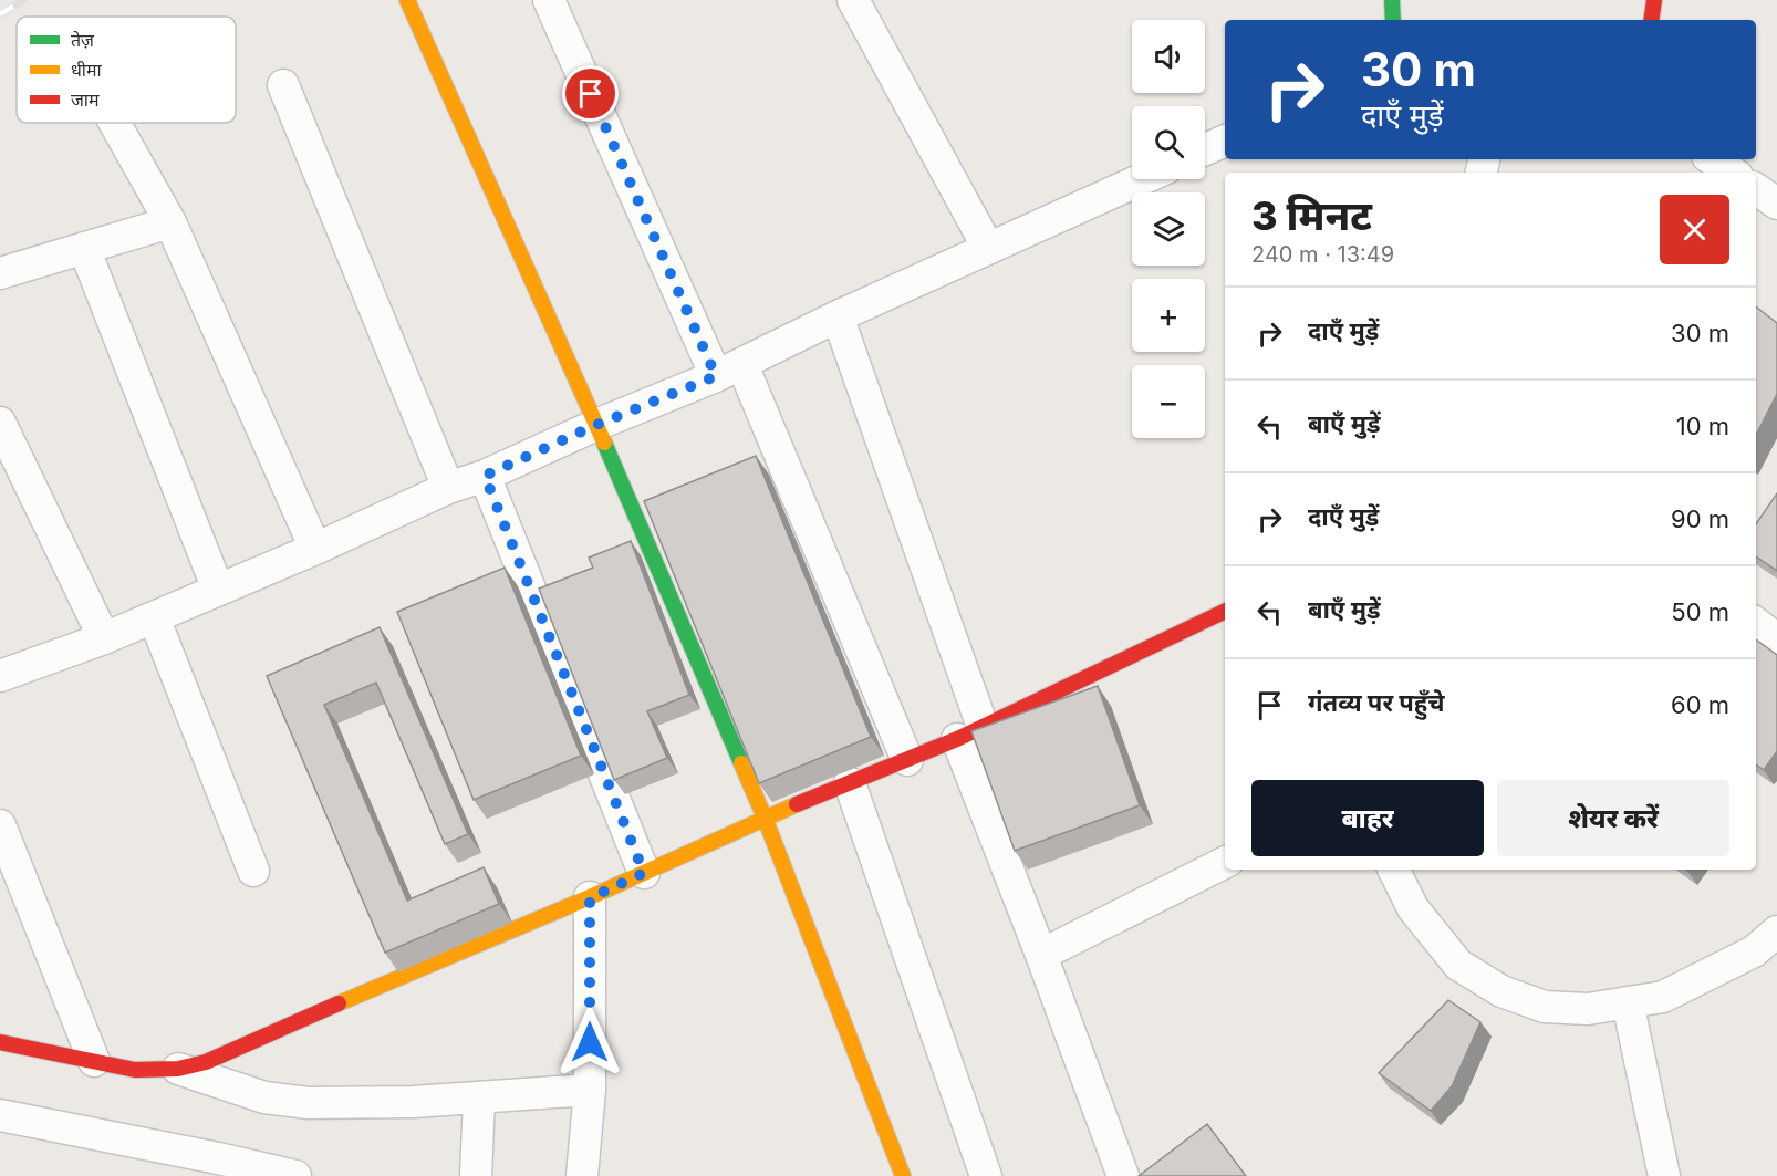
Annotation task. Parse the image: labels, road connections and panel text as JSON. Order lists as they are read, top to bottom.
{
  "legend": ["तेज़", "धीमा", "जाम"],
  "page": {
    "map_buttons": ["+", "−"],
    "turn": ["30 m", "दाएँ मुड़ें"],
    "heading": ["3 मिनट", "240 m · 13:49"],
    "list": [
      {
        "name": "दाएँ मुड़ें",
        "value": "30 m"
      },
      {
        "name": "बाएँ मुड़ें",
        "value": "10 m"
      },
      {
        "name": "दाएँ मुड़ें",
        "value": "90 m"
      },
      {
        "name": "बाएँ मुड़ें",
        "value": "50 m"
      },
      {
        "name": "गंतव्य पर पहुँचे",
        "value": "60 m"
      }
    ],
    "buttons": ["बाहर", "शेयर करें"]
  }
}
